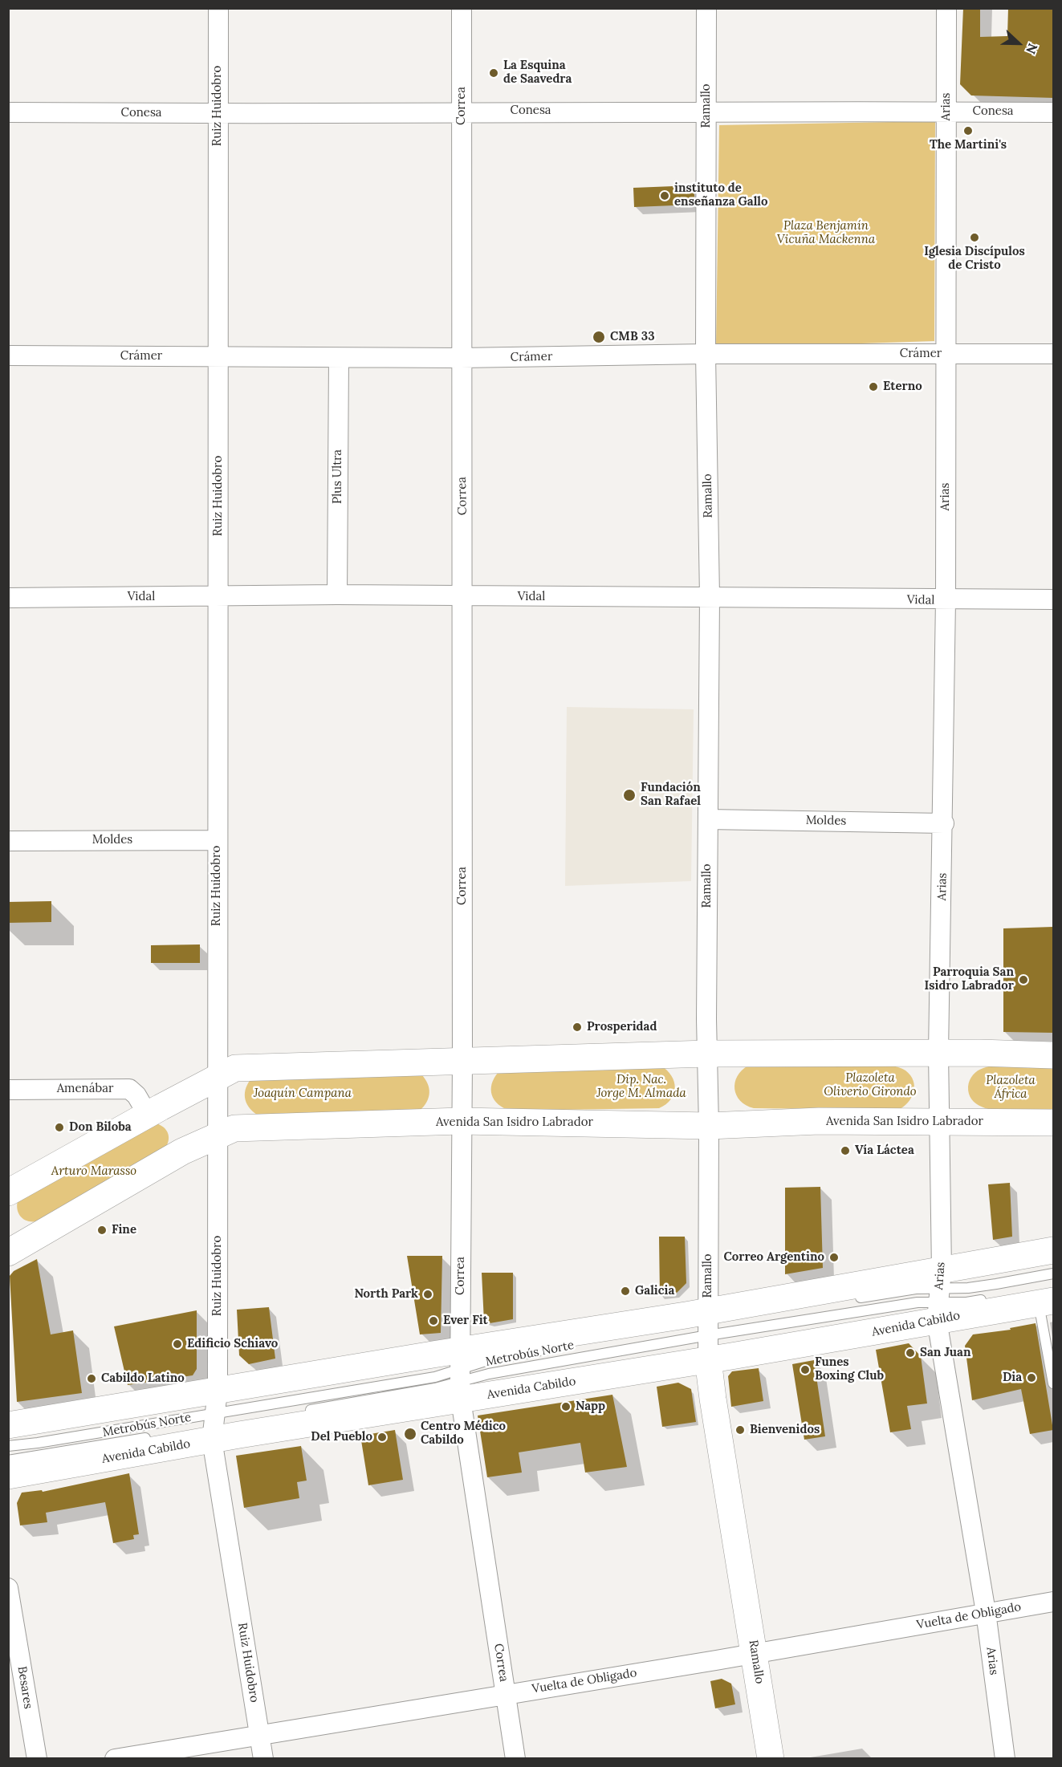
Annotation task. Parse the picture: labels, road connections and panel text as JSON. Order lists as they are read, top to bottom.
{
  "streets": {
    "street": [
      "Ruiz Huidobro",
      "Correa",
      "Ramallo",
      "Arias",
      "Conesa",
      "Crámer",
      "Plus Ultra",
      "Vidal",
      "Moldes",
      "Amenábar",
      "Avenida San Isidro Labrador",
      "Avenida Cabildo",
      "Vuelta de Obligado",
      "Besares"
    ],
    "lane": ["Metrobús Norte"]
  },
  "crossings": [
    ["Ruiz Huidobro", "Conesa"],
    ["Ruiz Huidobro", "Crámer"],
    ["Ruiz Huidobro", "Vidal"],
    ["Ruiz Huidobro", "Moldes"],
    ["Ruiz Huidobro", "Avenida San Isidro Labrador"],
    ["Ruiz Huidobro", "Avenida Cabildo"],
    ["Ruiz Huidobro", "Metrobús Norte"],
    ["Ruiz Huidobro", "Vuelta de Obligado"],
    ["Correa", "Conesa"],
    ["Correa", "Crámer"],
    ["Correa", "Vidal"],
    ["Correa", "Avenida San Isidro Labrador"],
    ["Correa", "Avenida Cabildo"],
    ["Correa", "Metrobús Norte"],
    ["Correa", "Vuelta de Obligado"],
    ["Ramallo", "Conesa"],
    ["Ramallo", "Crámer"],
    ["Ramallo", "Vidal"],
    ["Ramallo", "Moldes"],
    ["Ramallo", "Avenida San Isidro Labrador"],
    ["Ramallo", "Avenida Cabildo"],
    ["Ramallo", "Vuelta de Obligado"],
    ["Arias", "Conesa"],
    ["Arias", "Crámer"],
    ["Arias", "Vidal"],
    ["Arias", "Moldes"],
    ["Arias", "Avenida San Isidro Labrador"],
    ["Arias", "Avenida Cabildo"],
    ["Arias", "Vuelta de Obligado"],
    ["Crámer", "Plus Ultra"],
    ["Plus Ultra", "Vidal"],
    ["Avenida Cabildo", "Metrobús Norte"]
  ],
  "parks": [
    "Plaza Benjamín Vicuña Mackenna",
    "Plazoleta Oliverio Girondo",
    "Dip. Nac. Jorge M. Almada",
    "Plazoleta África",
    "Joaquín Campana",
    "Arturo Marasso"
  ],
  "places": [
    "La Esquina de Saavedra",
    "The Martini's",
    "instituto de enseñanza Gallo",
    "Iglesia Discípulos de Cristo",
    "CMB 33",
    "Eterno",
    "Fundación San Rafael",
    "Parroquia San Isidro Labrador",
    "Prosperidad",
    "Don Biloba",
    "Vía Láctea",
    "Fine",
    "Correo Argentino",
    "Galicia",
    "North Park",
    "Ever Fit",
    "Edificio Schiavo",
    "San Juan",
    "Funes Boxing Club",
    "Dia",
    "Cabildo Latino",
    "Napp",
    "Bienvenidos",
    "Centro Médico Cabildo",
    "Del Pueblo"
  ],
  "north": "right"
}
